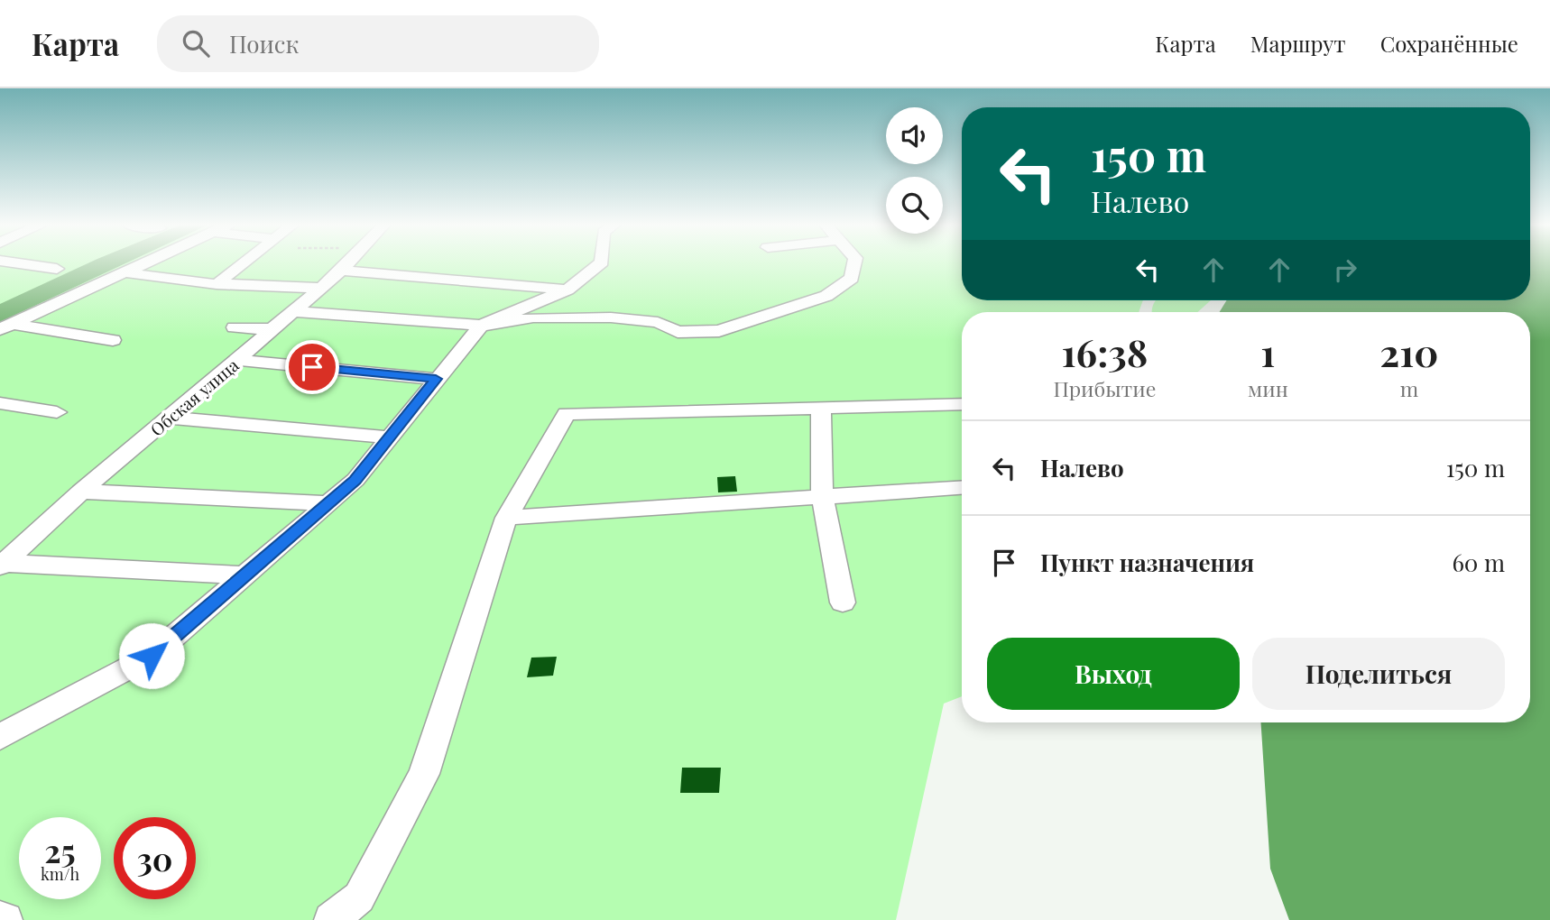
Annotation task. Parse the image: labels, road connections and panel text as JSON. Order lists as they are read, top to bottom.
{
  "streets": {
    "street": ["Обская улица"]
  },
  "page": {
    "header": "Карта",
    "search": "Поиск",
    "nav": ["Карта", "Маршрут", "Сохранённые"],
    "turn": ["150 m", "Налево"],
    "eta": [
      "16:38",
      "Прибытие",
      "1",
      "мин",
      "210",
      "m"
    ],
    "list": [
      {
        "name": "Налево",
        "value": "150 m"
      },
      {
        "name": "Пункт назначения",
        "value": "60 m"
      }
    ],
    "buttons": ["Выход", "Поделиться"],
    "speed": "25 km/h",
    "limit": "30"
  }
}
